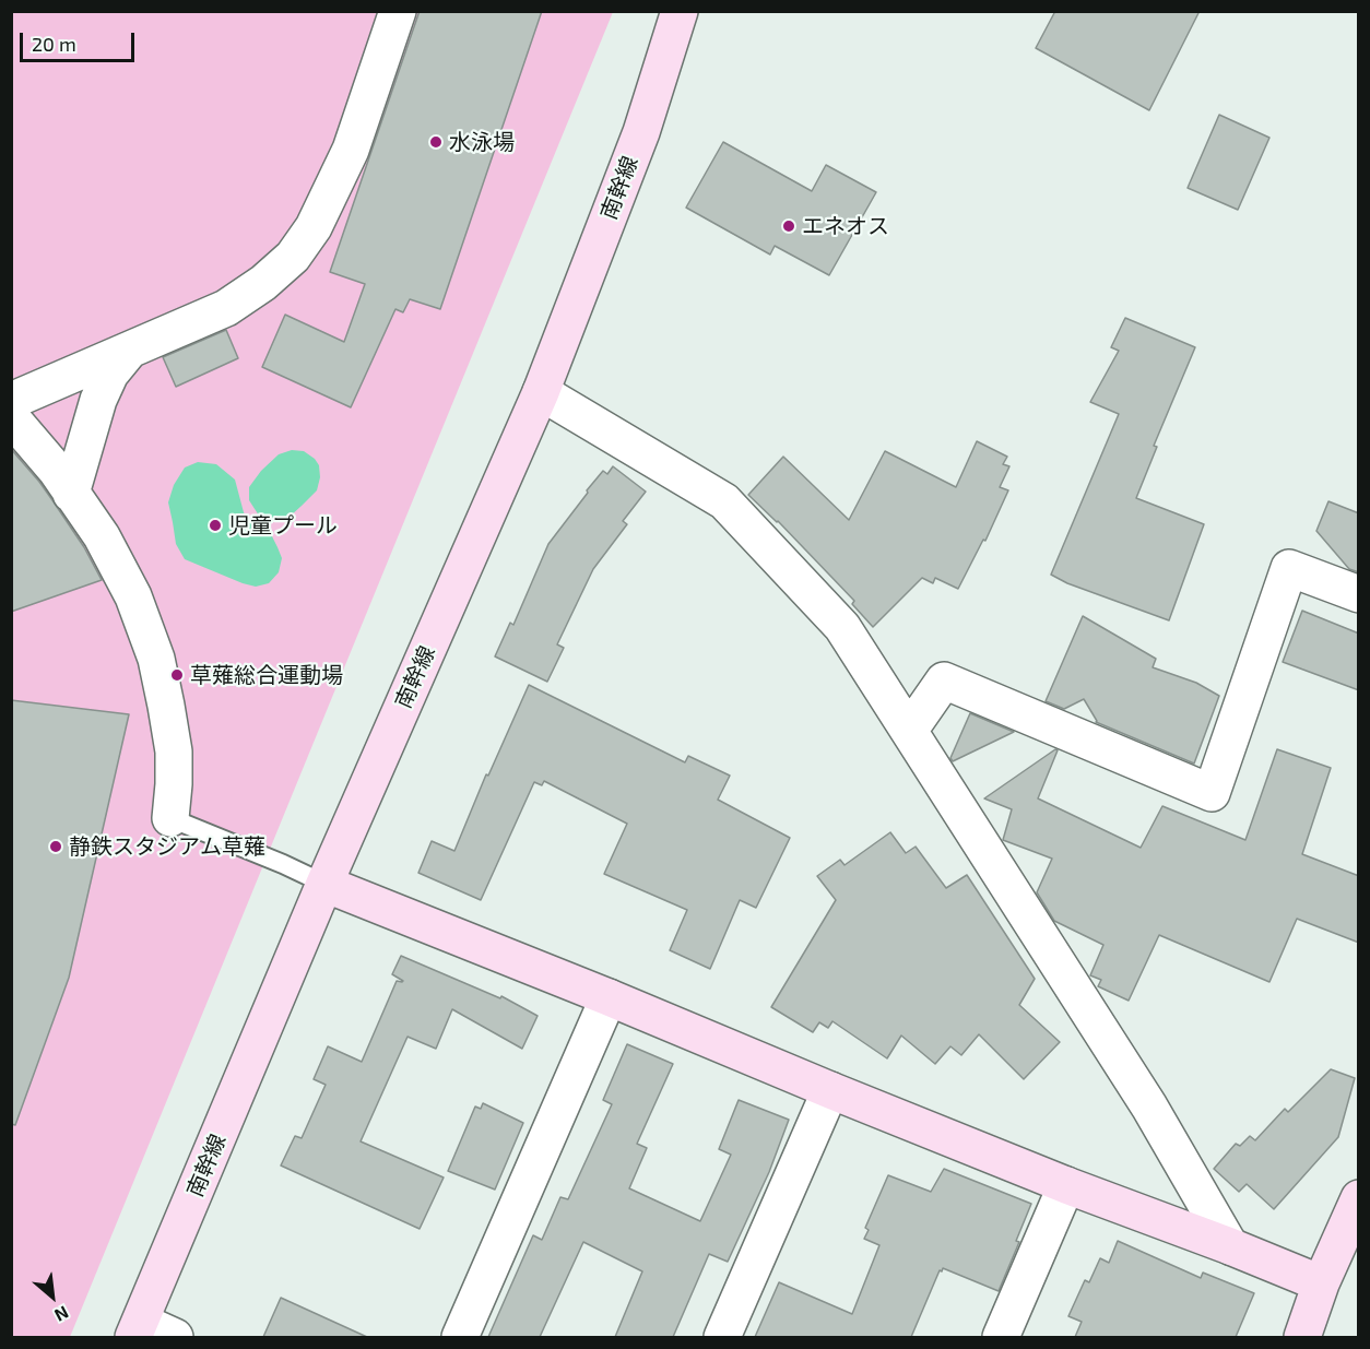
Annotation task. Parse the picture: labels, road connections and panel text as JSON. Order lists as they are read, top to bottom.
{
  "streets": {
    "main road": ["南幹線"]
  },
  "places": [
    "水泳場",
    "エネオス",
    "児童プール",
    "草薙総合運動場",
    "静鉄スタジアム草薙"
  ],
  "scale_bar": "20 m",
  "north": "bottom right"
}
